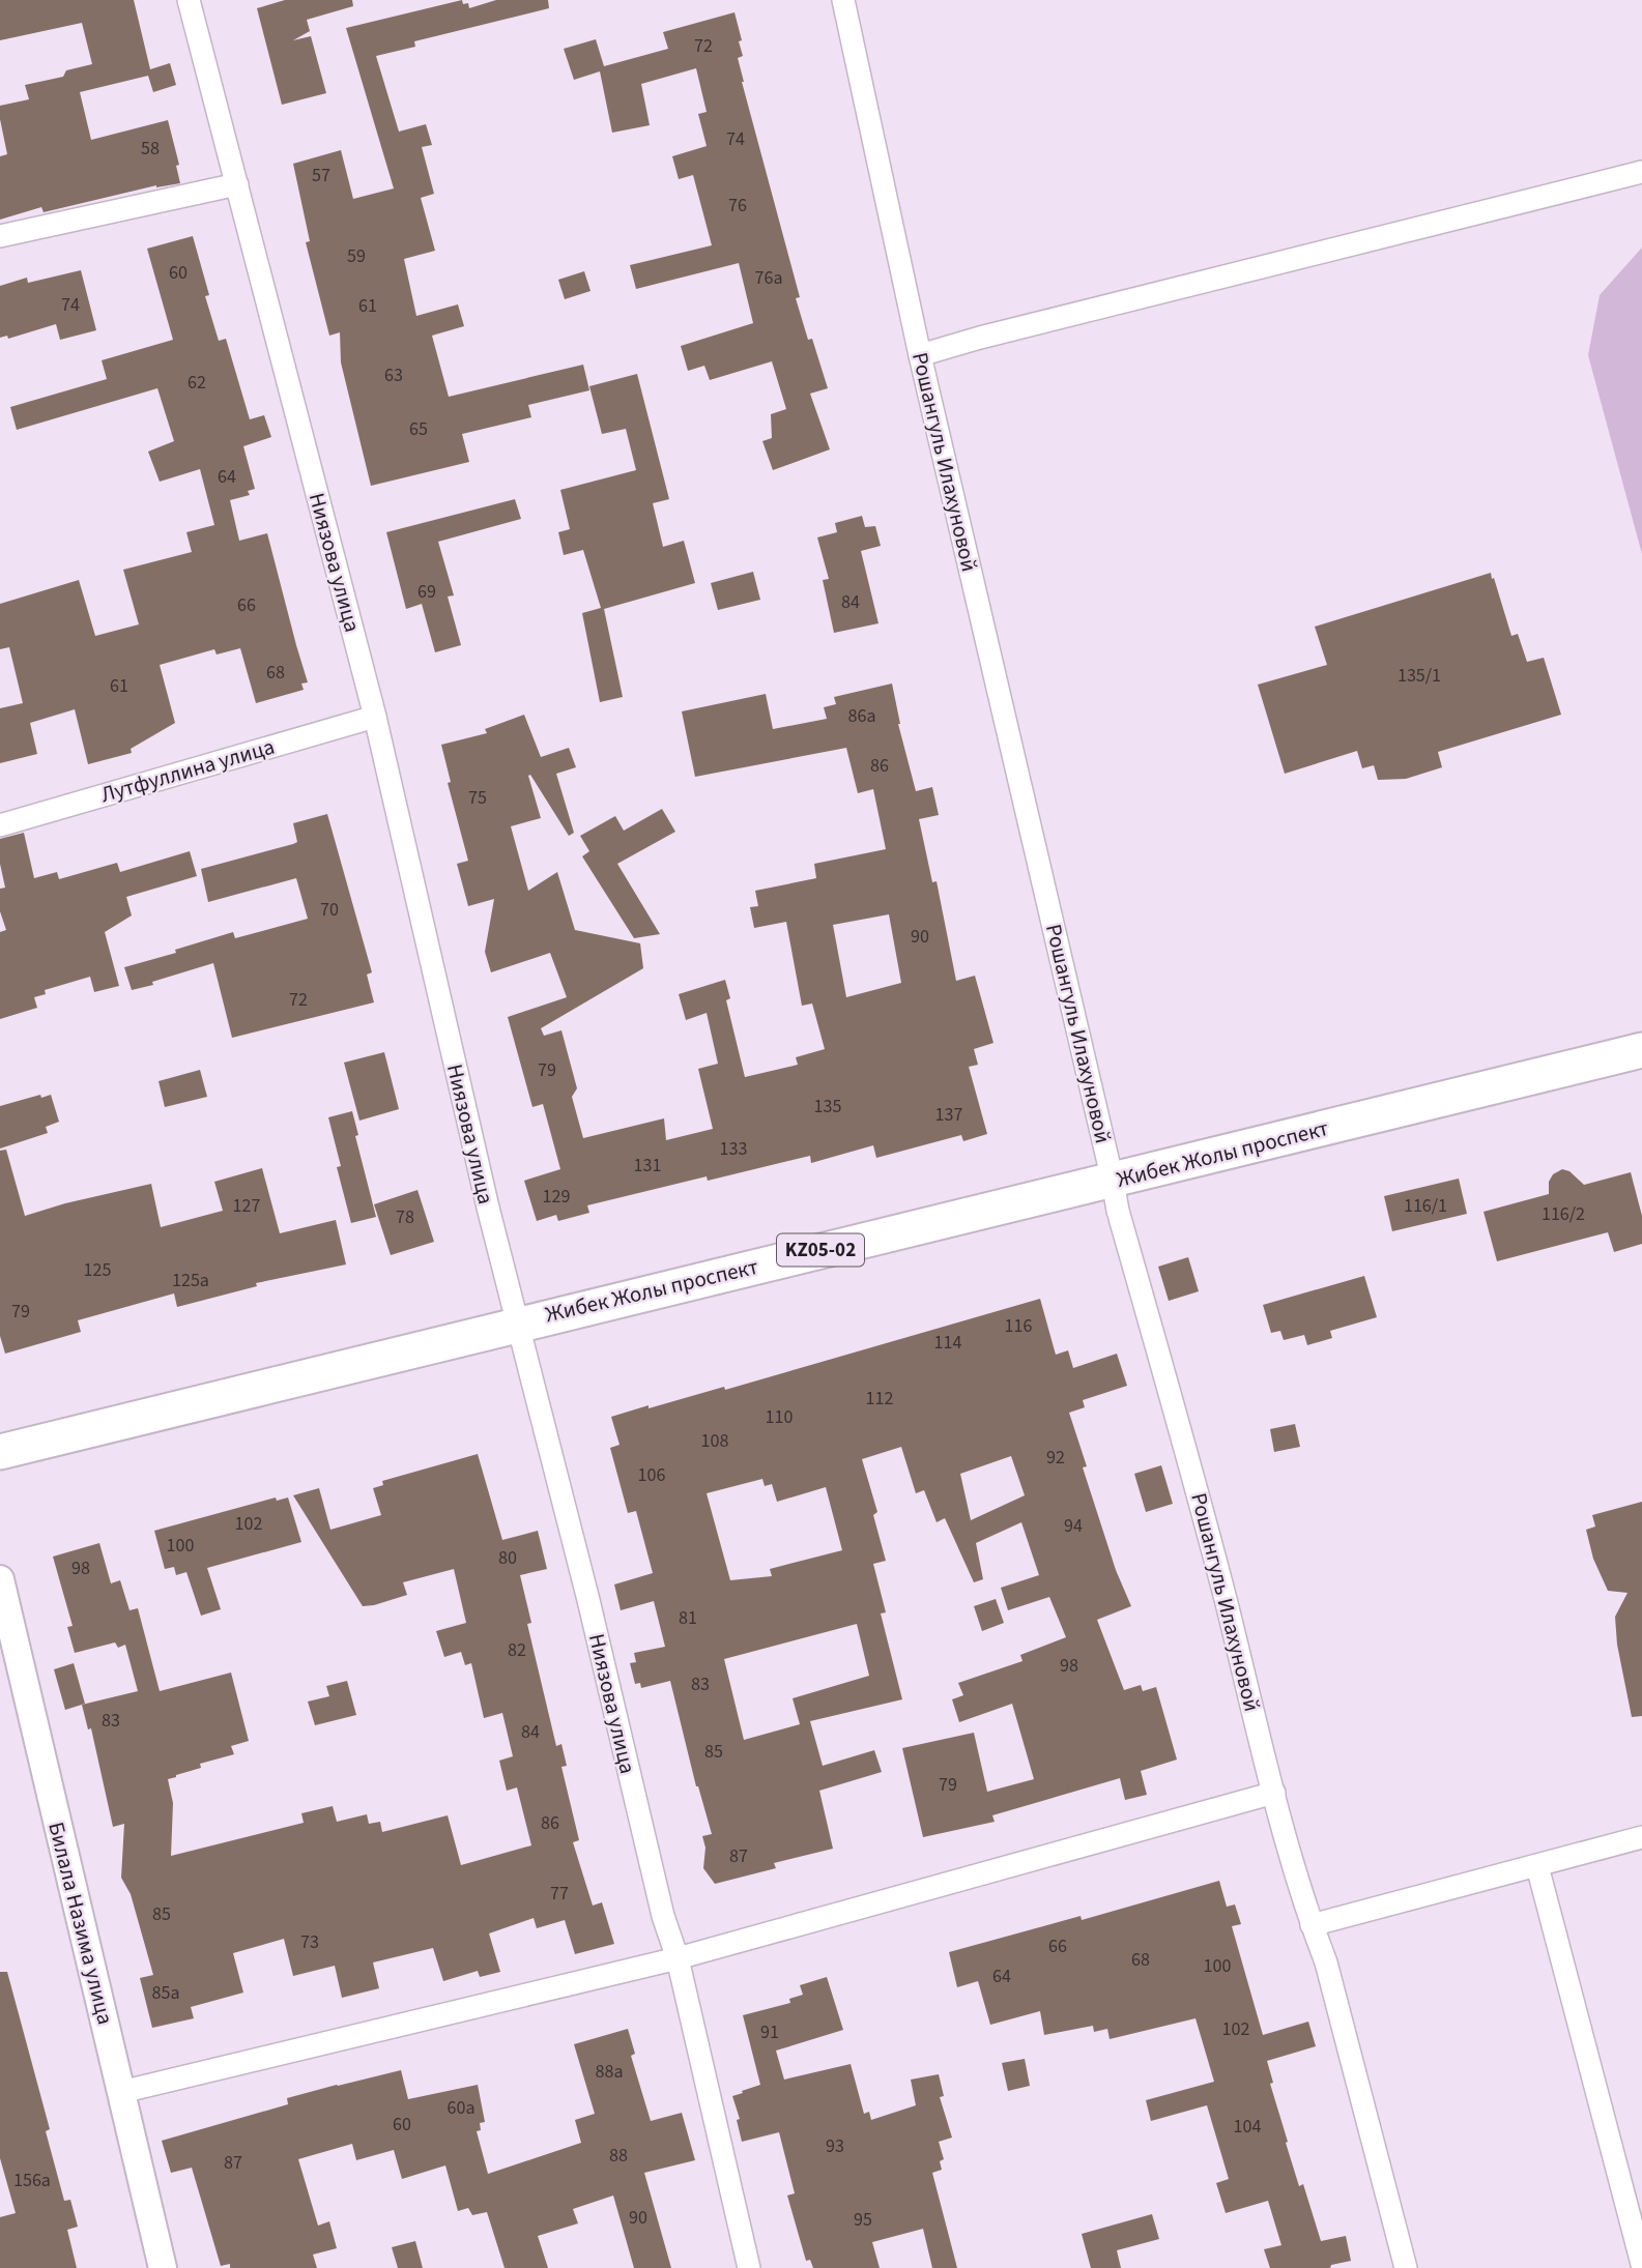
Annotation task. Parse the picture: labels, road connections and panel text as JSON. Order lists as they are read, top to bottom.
{
  "streets": {
    "highway": ["Жибек Жолы проспект", "KZ05-02"],
    "street": [
      "Рошангуль Илахуновой",
      "Ниязова улица",
      "Лутфуллина улица",
      "Билала Назима улица"
    ]
  },
  "crossings": [
    ["Рошангуль Илахуновой", "Жибек Жолы проспект"],
    ["Ниязова улица", "Лутфуллина улица"],
    ["Ниязова улица", "Жибек Жолы проспект"]
  ],
  "house_numbers": [
    "72",
    "74",
    "58",
    "57",
    "76",
    "59",
    "60",
    "76а",
    "74",
    "61",
    "63",
    "62",
    "65",
    "64",
    "69",
    "84",
    "66",
    "68",
    "135/1",
    "61",
    "86а",
    "86",
    "75",
    "70",
    "90",
    "72",
    "79",
    "135",
    "137",
    "133",
    "131",
    "129",
    "127",
    "116/1",
    "116/2",
    "78",
    "125",
    "125а",
    "79",
    "116",
    "114",
    "112",
    "110",
    "108",
    "92",
    "106",
    "102",
    "94",
    "100",
    "80",
    "98",
    "81",
    "82",
    "98",
    "83",
    "83",
    "84",
    "85",
    "79",
    "86",
    "87",
    "77",
    "85",
    "73",
    "66",
    "68",
    "100",
    "64",
    "85а",
    "102",
    "91",
    "88а",
    "60а",
    "60",
    "104",
    "93",
    "88",
    "87",
    "156а",
    "90",
    "95"
  ]
}
